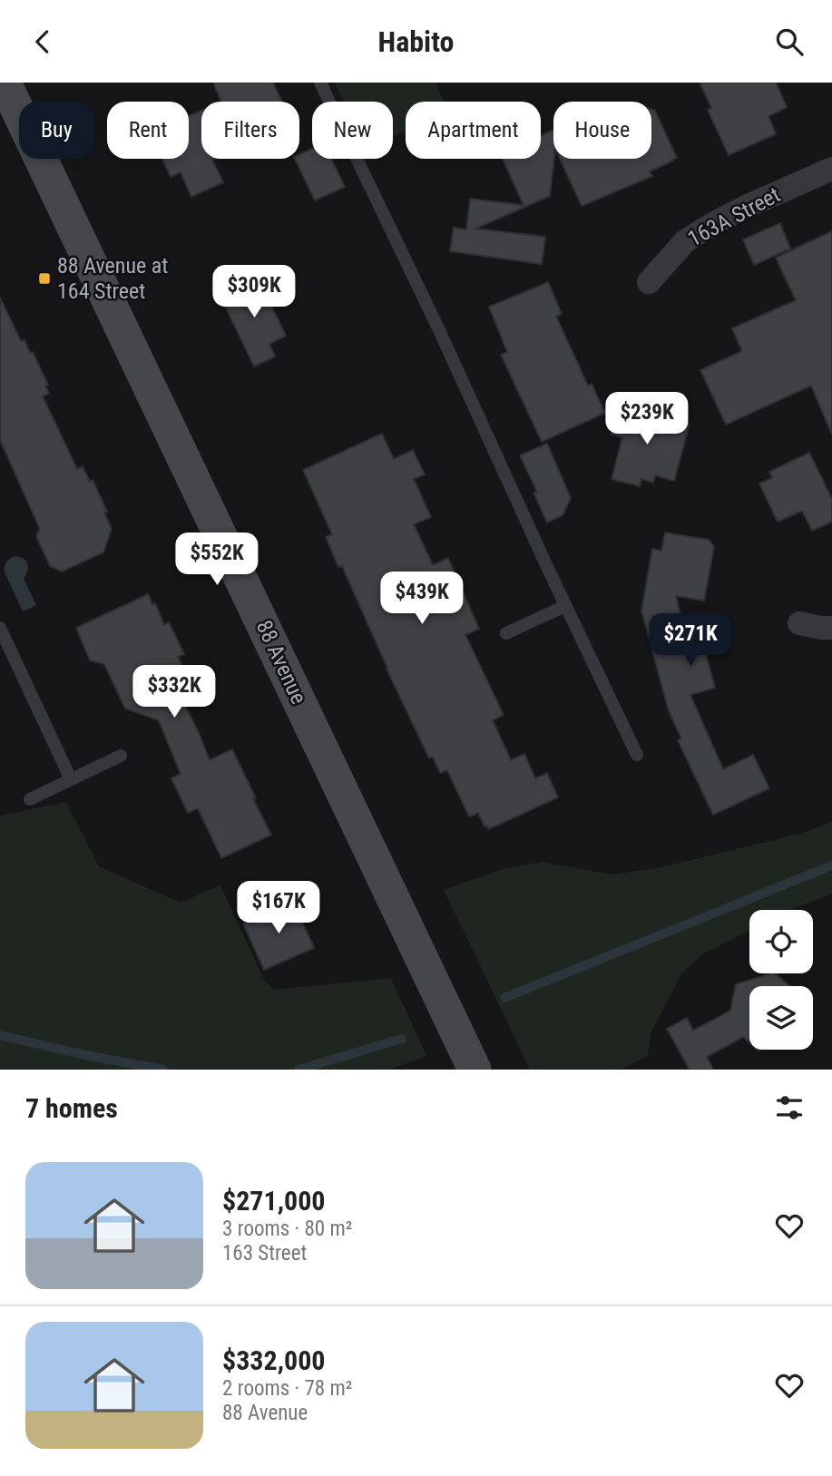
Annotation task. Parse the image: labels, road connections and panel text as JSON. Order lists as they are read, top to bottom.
{
  "streets": {
    "main road": ["88 Avenue"],
    "street": ["163A Street"]
  },
  "places": {
    "transit": ["88 Avenue at 164 Street"]
  },
  "page": {
    "header": "Habito",
    "chip": [
      "Buy",
      "Rent",
      "Filters",
      "New",
      "Apartment",
      "House"
    ],
    "price": [
      "$309K",
      "$239K",
      "$552K",
      "$439K",
      "$271K",
      "$332K",
      "$167K"
    ],
    "heading": "7 homes",
    "list": [
      {
        "name": "$271,000",
        "note": "3 rooms · 80 m² · 163 Street"
      },
      {
        "name": "$332,000",
        "note": "2 rooms · 78 m² · 88 Avenue"
      }
    ]
  }
}
